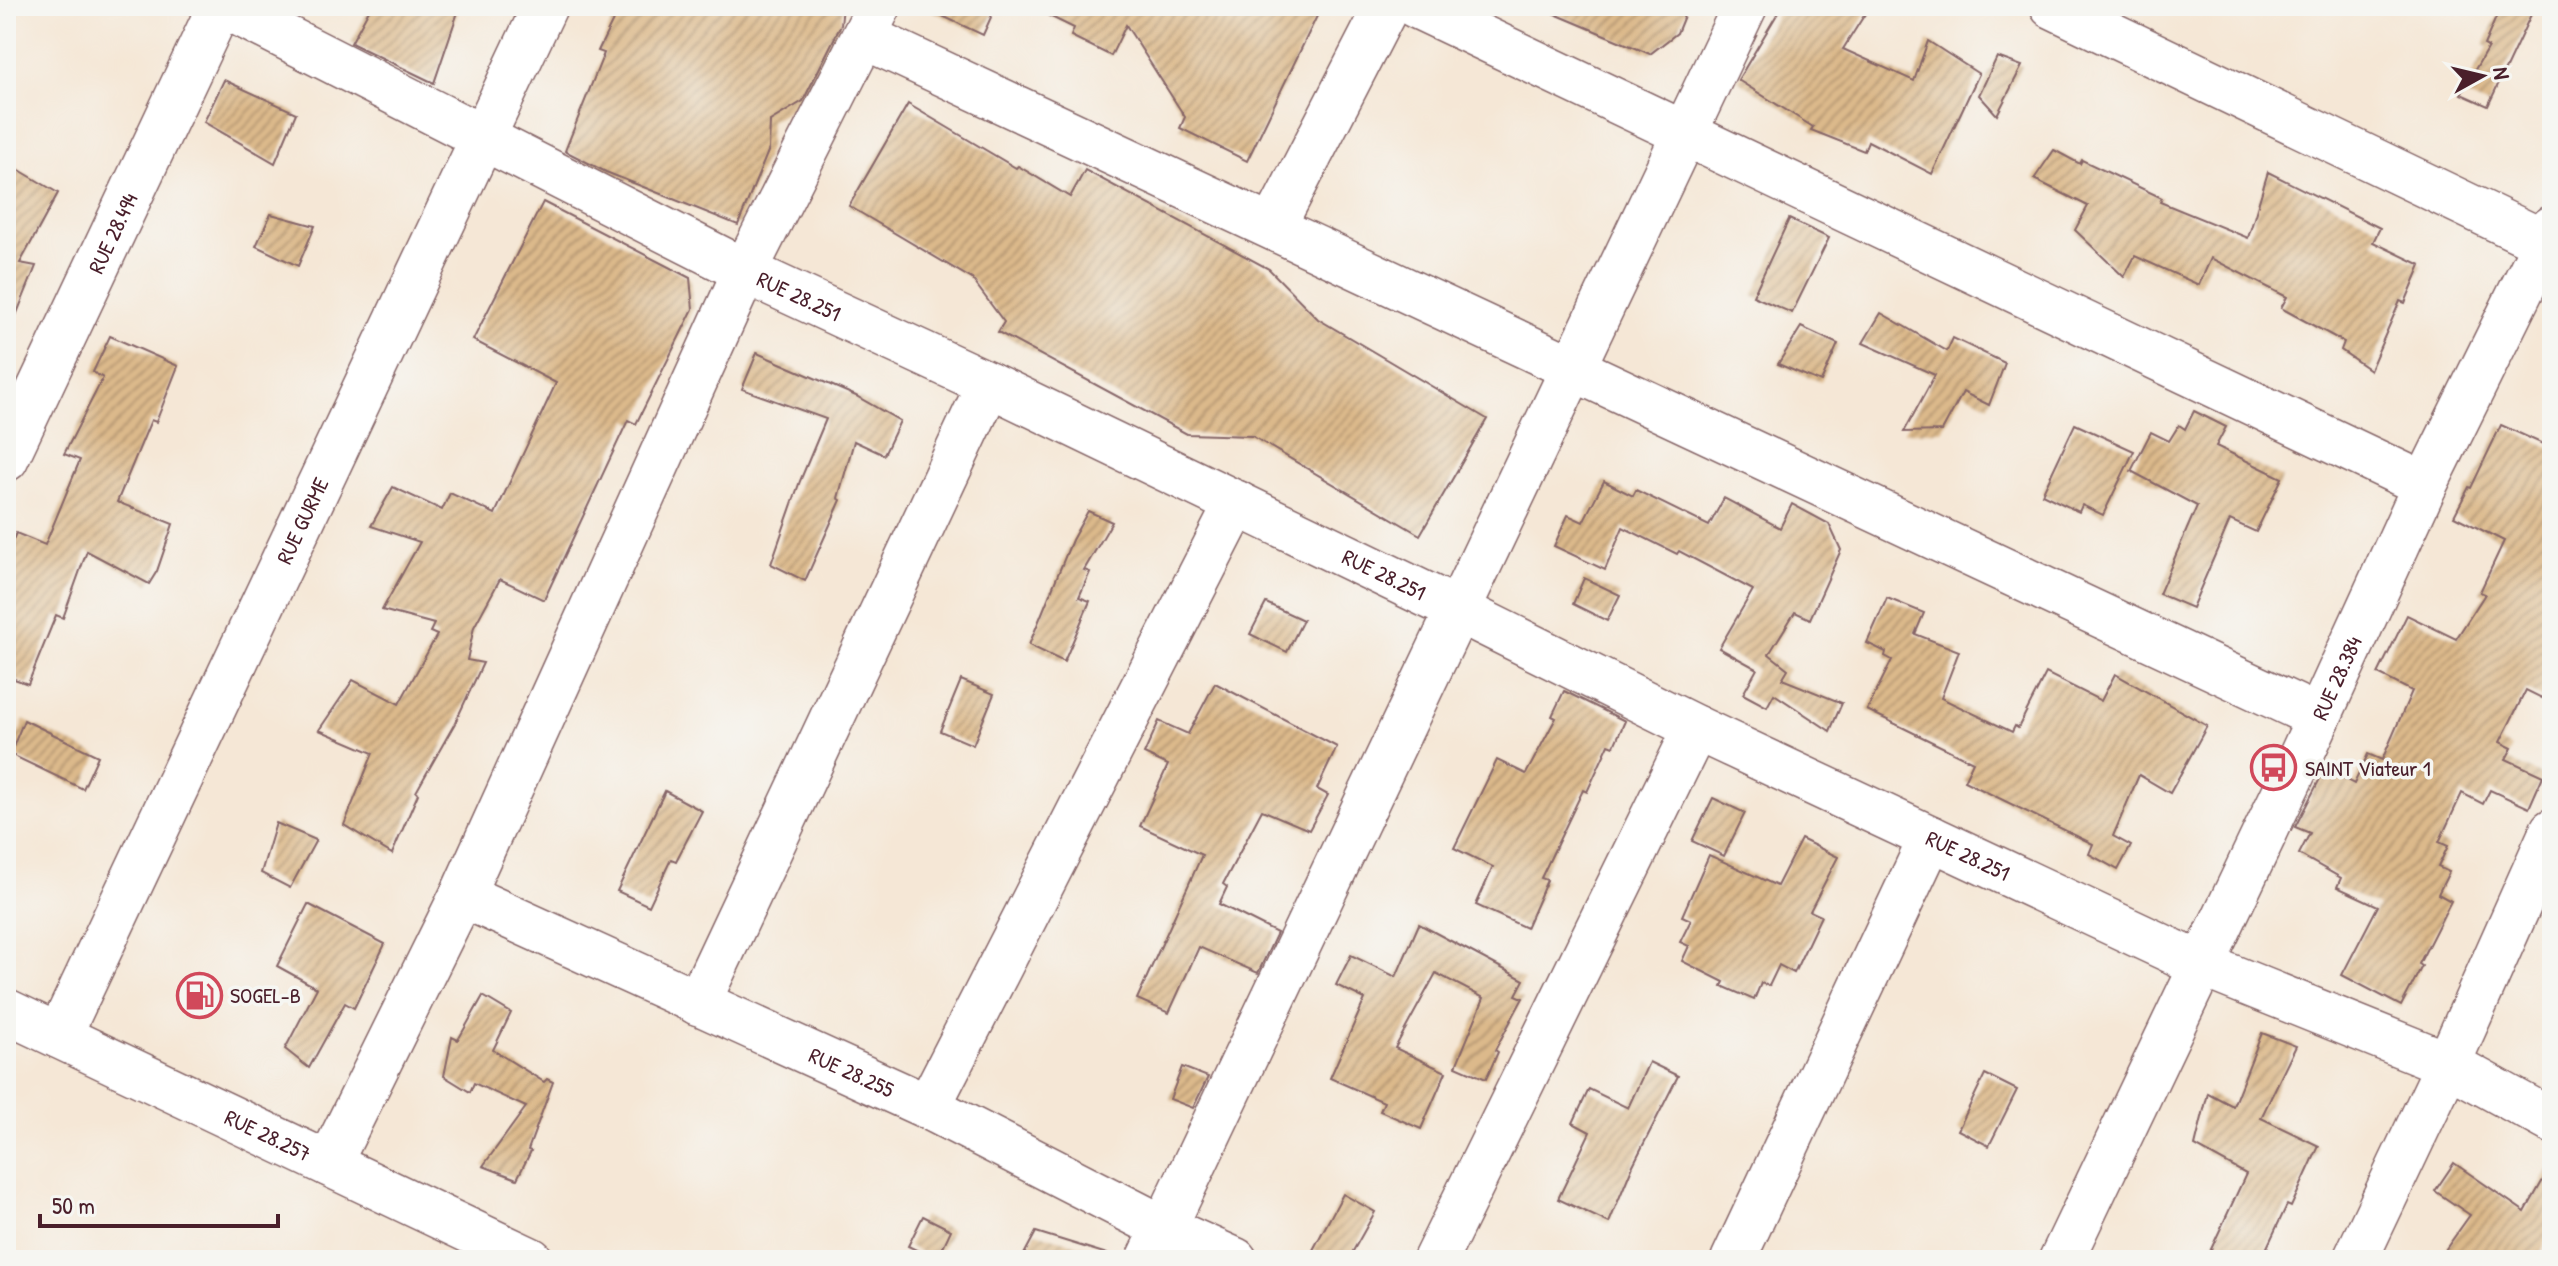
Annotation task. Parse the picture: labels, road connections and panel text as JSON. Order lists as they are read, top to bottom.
{
  "streets": {
    "street": [
      "RUE 28.494",
      "RUE 28.251",
      "RUE GURME",
      "RUE 28.384",
      "RUE 28.255",
      "RUE 28.257"
    ]
  },
  "crossings": [
    ["RUE 28.494", "RUE 28.251"],
    ["RUE 28.251", "RUE GURME"],
    ["RUE 28.251", "RUE 28.384"],
    ["RUE GURME", "RUE 28.257"]
  ],
  "places": {
    "bus stop": ["SAINT Viateur 1"],
    "fuel station": ["SOGEL-B"]
  },
  "scale_bar": "50 m",
  "north": "right"
}
